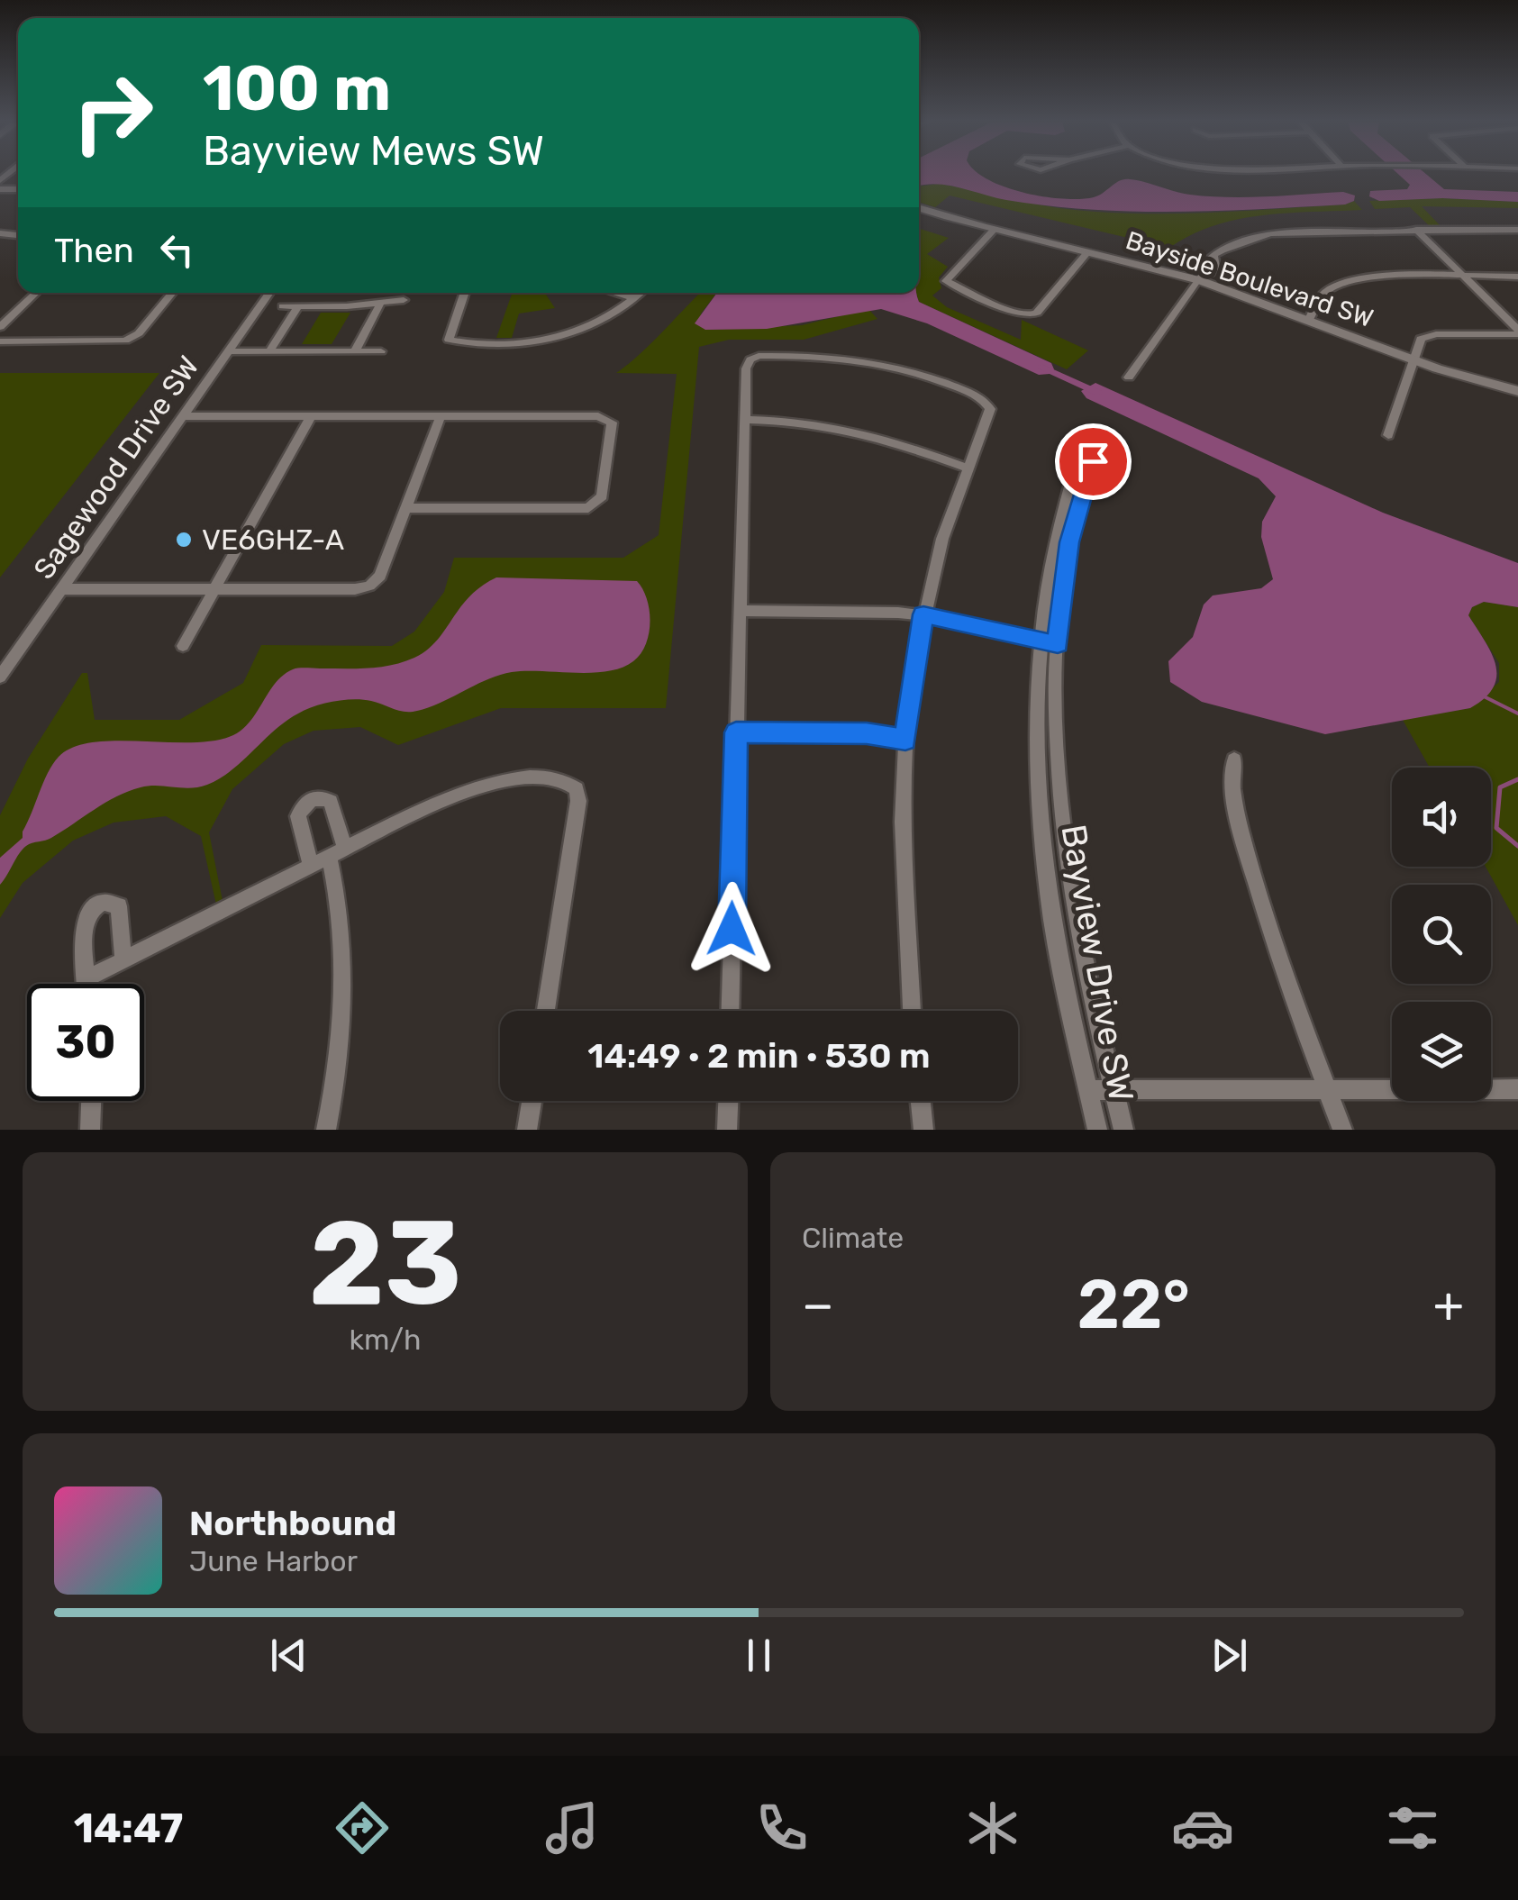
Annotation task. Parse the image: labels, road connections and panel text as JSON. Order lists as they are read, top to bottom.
{
  "streets": {
    "street": ["Bayside Boulevard SW", "Sagewood Drive SW", "Bayview Drive SW"]
  },
  "places": ["VE6GHZ-A"],
  "page": {
    "turn": ["100 m", "Bayview Mews SW"],
    "then": "Then",
    "limit": "30",
    "trip": "14:49 · 2 min · 530 m",
    "tile": [
      ["23", "km/h"],
      "Climate"
    ],
    "heat": ["−", "22°", "+"],
    "song": ["Northbound", "June Harbor"],
    "tabs": "14:47"
  }
}
